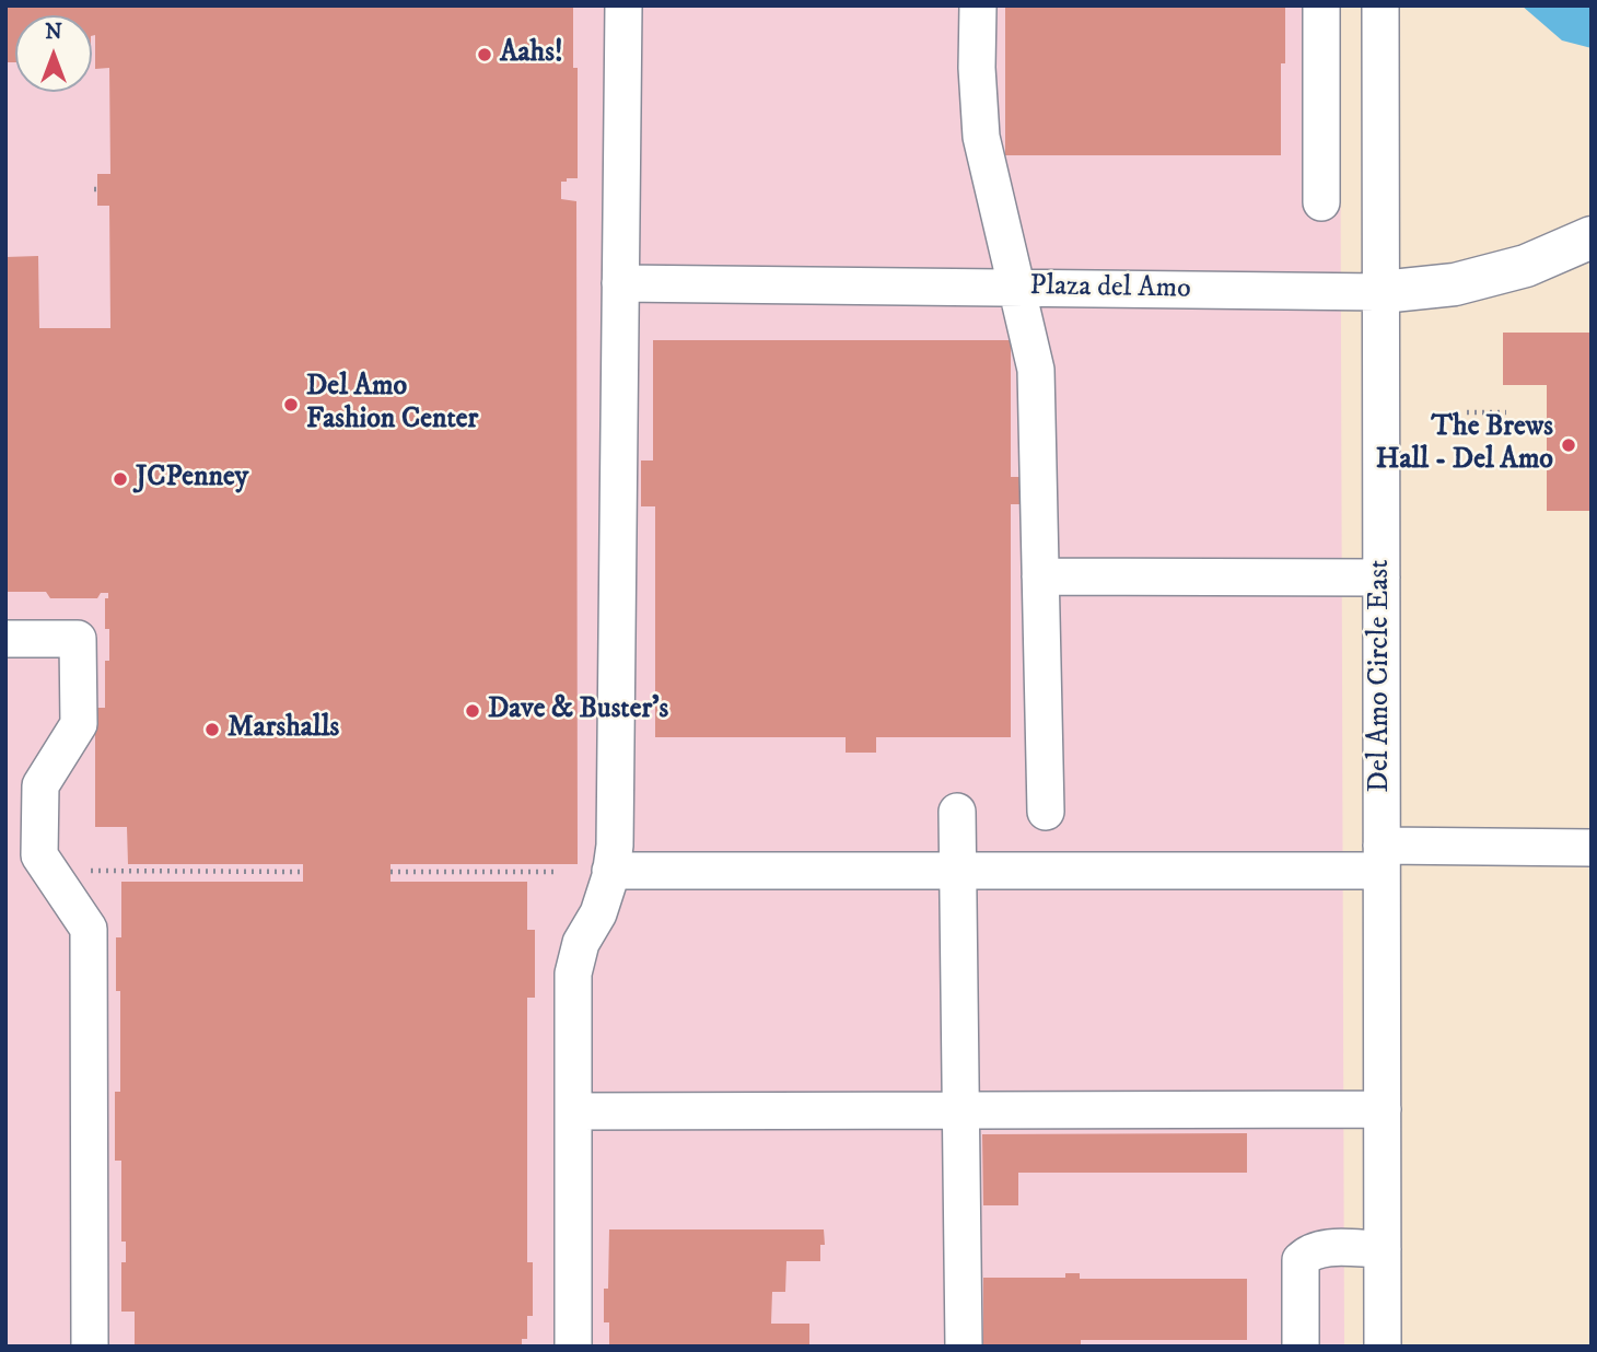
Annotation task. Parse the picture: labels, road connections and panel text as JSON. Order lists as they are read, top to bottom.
{
  "streets": {
    "main road": ["Plaza del Amo"],
    "street": ["Del Amo Circle East"]
  },
  "crossings": [
    ["Plaza del Amo", "Del Amo Circle East"]
  ],
  "places": [
    "Aahs!",
    "Del Amo Fashion Center",
    "The Brews Hall - Del Amo",
    "JCPenney",
    "Dave & Buster's",
    "Marshalls"
  ],
  "north": "top"
}
